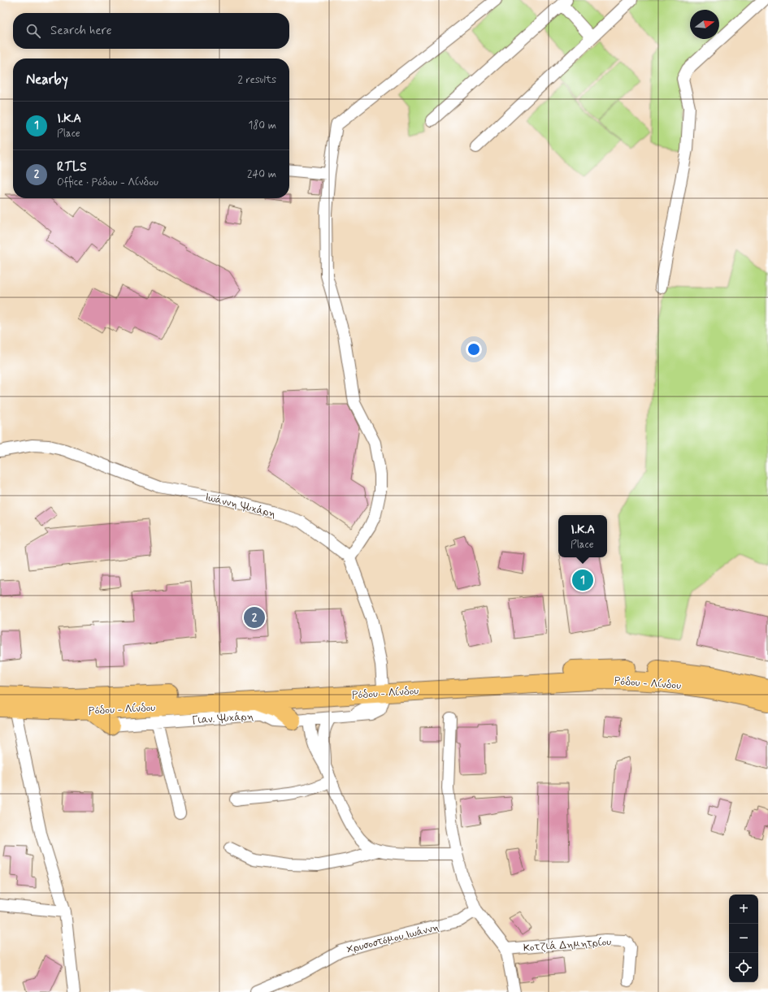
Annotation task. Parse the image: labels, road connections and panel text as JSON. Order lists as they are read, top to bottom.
{
  "streets": {
    "main road": ["Ρόδου - Λίνδου"],
    "street": [
      "Ιωάννη Ψυχάρη",
      "Γιαν. Ψυχάρη",
      "Χρυσοστόμου Ιωάννη",
      "Κοτζιά Δημητρίου"
    ]
  },
  "crossings": [
    ["Ρόδου - Λίνδου", "Γιαν. Ψυχάρη"]
  ],
  "north": "right",
  "page": {
    "search": "Search here",
    "heading": ["Nearby", "2 results"],
    "list": [
      {
        "mark": "1",
        "name": "Ι.Κ.Α",
        "note": "Place",
        "value": "180 m"
      },
      {
        "mark": "2",
        "name": "RTLS",
        "note": "Office · Ρόδου - Λίνδου",
        "value": "240 m"
      }
    ],
    "popup": ["Ι.Κ.Α", "Place"],
    "pins": ["1", "2"],
    "map_buttons": ["+", "−"]
  }
}
